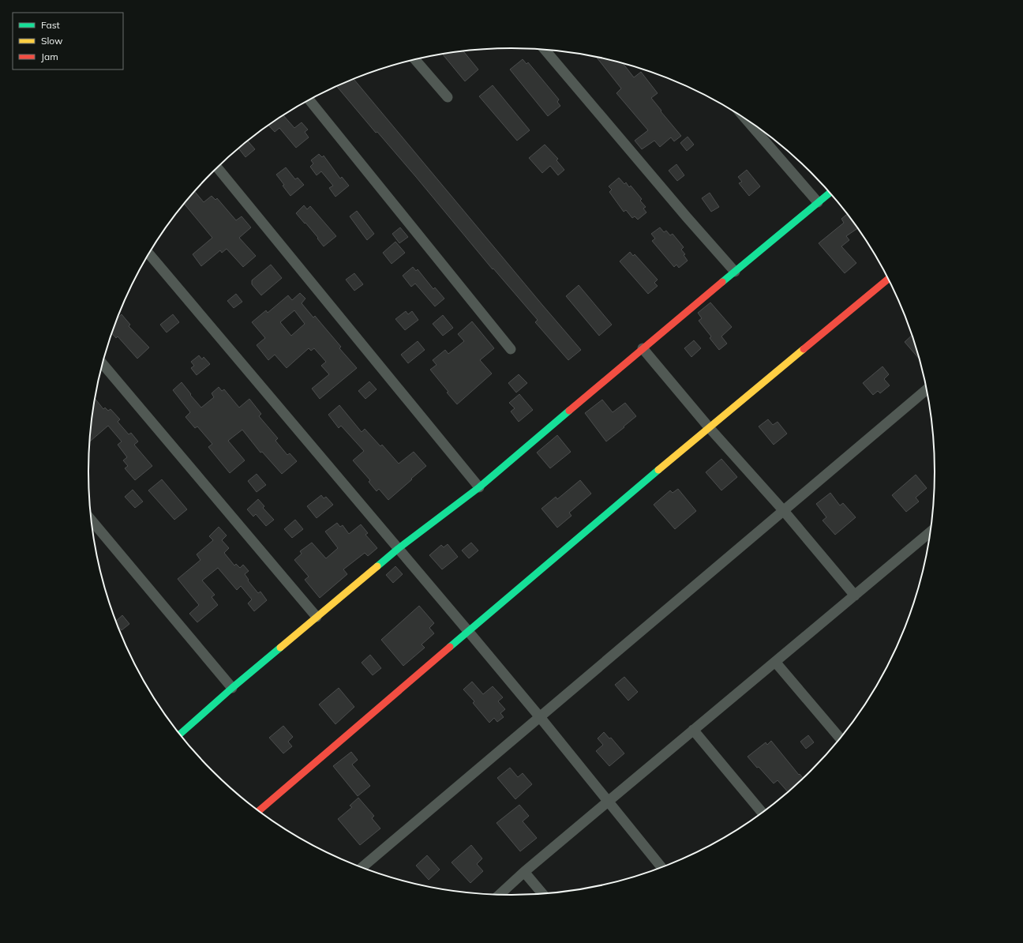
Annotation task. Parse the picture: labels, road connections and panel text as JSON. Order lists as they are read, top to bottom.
{
  "legend": ["Fast", "Slow", "Jam"]
}
